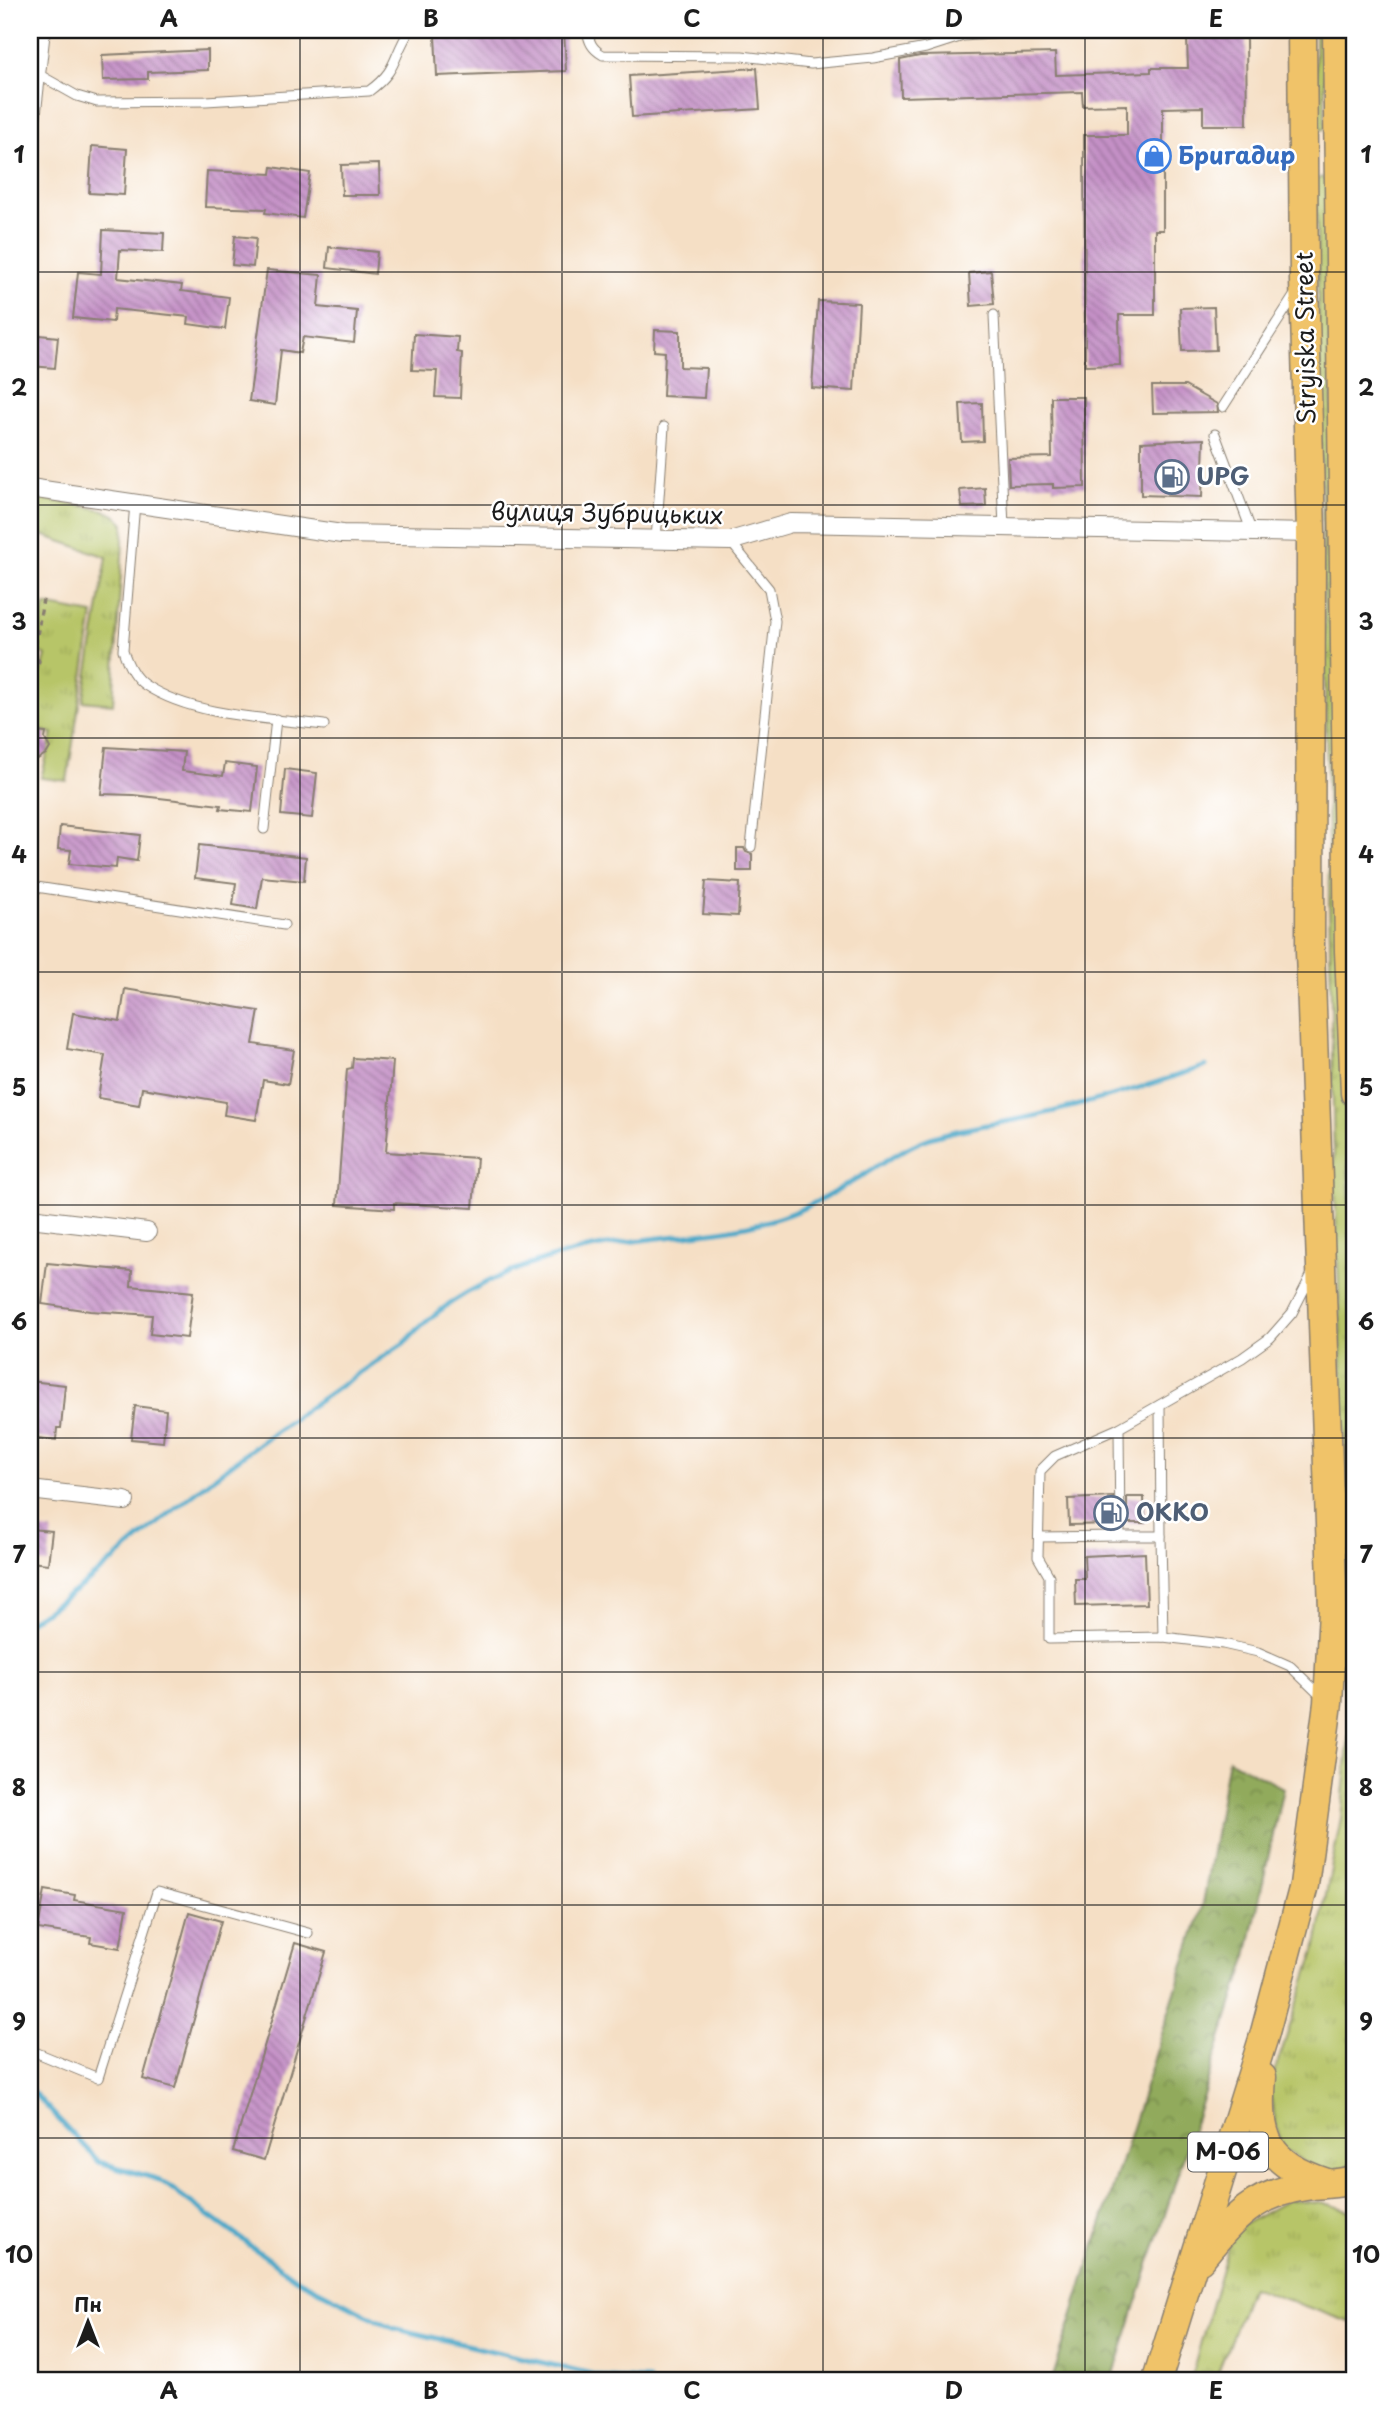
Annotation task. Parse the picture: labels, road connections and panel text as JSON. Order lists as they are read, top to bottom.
{
  "streets": {
    "highway": ["Stryiska Street", "М-06"],
    "street": ["вулиця Зубрицьких"]
  },
  "crossings": [
    ["Stryiska Street", "вулиця Зубрицьких"],
    ["Stryiska Street", "М-06"]
  ],
  "places": {
    "shop": ["Бригадир"],
    "fuel station": ["UPG", "OKKO"]
  },
  "north": "top",
  "grid": {
    "columns": [
      "A",
      "B",
      "C",
      "D",
      "E"
    ],
    "rows": [
      "1",
      "2",
      "3",
      "4",
      "5",
      "6",
      "7",
      "8",
      "9",
      "10"
    ]
  }
}
